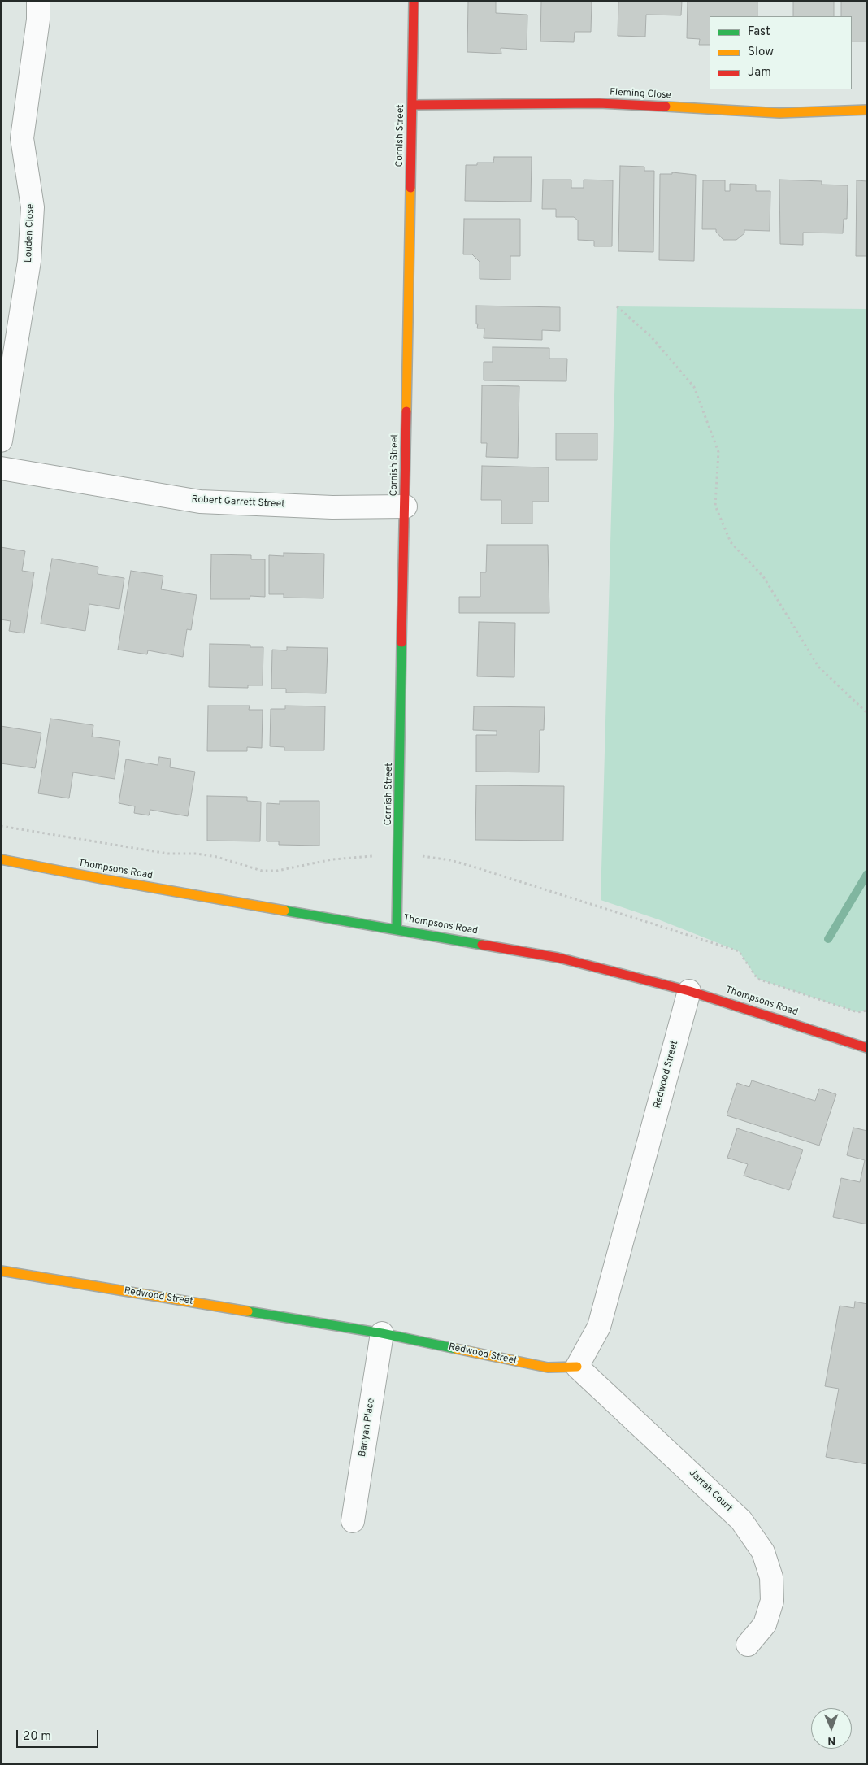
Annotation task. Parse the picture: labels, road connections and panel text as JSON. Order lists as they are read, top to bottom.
{
  "streets": {
    "street": [
      "Fleming Close",
      "Cornish Street",
      "Louden Close",
      "Robert Garrett Street",
      "Thompsons Road",
      "Redwood Street",
      "Banyan Place",
      "Jarrah Court"
    ]
  },
  "crossings": [
    ["Fleming Close", "Cornish Street"],
    ["Cornish Street", "Robert Garrett Street"],
    ["Cornish Street", "Thompsons Road"],
    ["Thompsons Road", "Redwood Street"],
    ["Redwood Street", "Banyan Place"],
    ["Redwood Street", "Jarrah Court"]
  ],
  "legend": ["Fast", "Slow", "Jam"],
  "scale_bar": "20 m",
  "north": "bottom"
}
